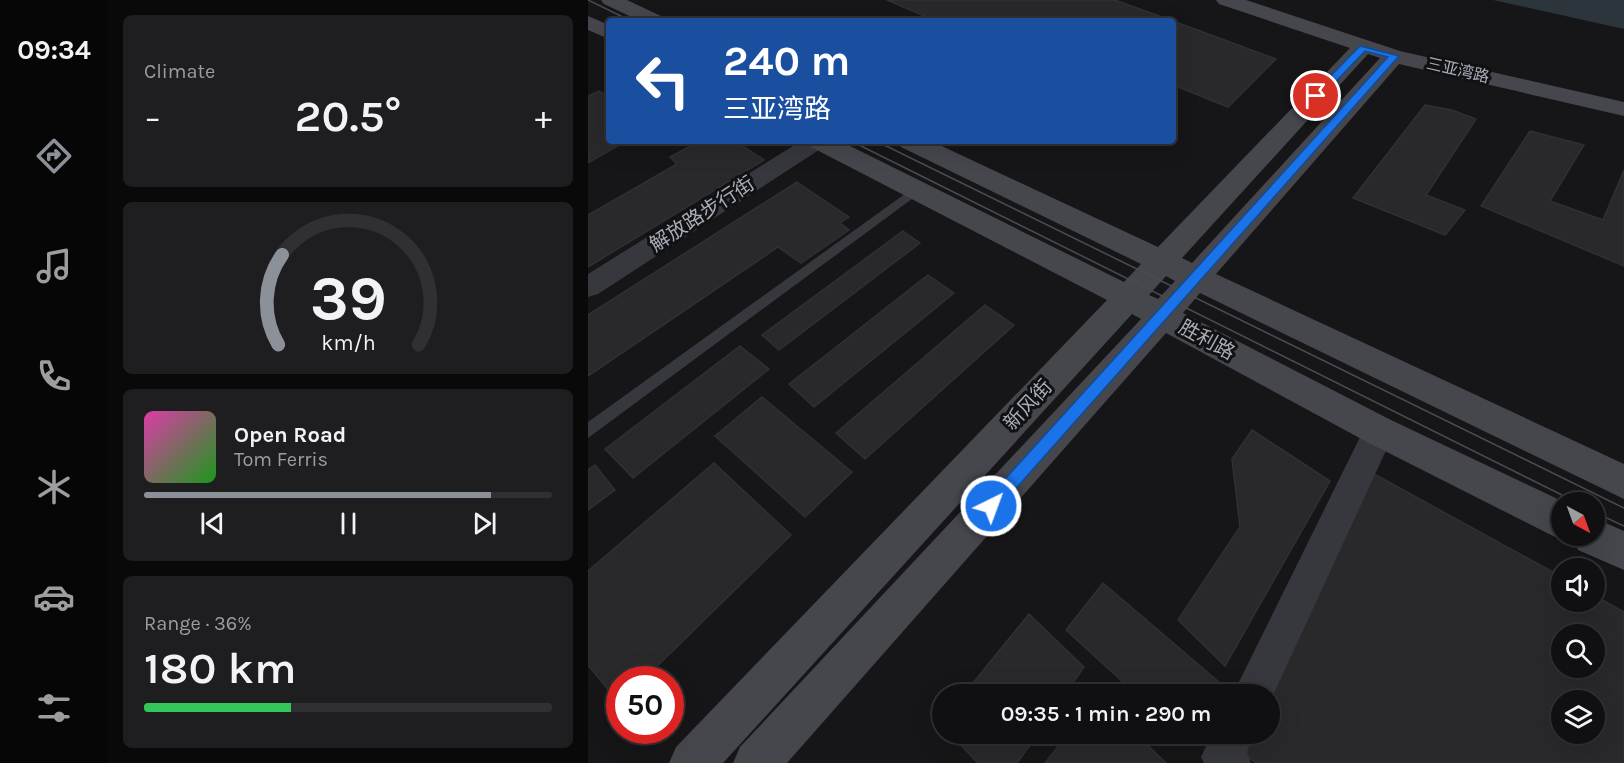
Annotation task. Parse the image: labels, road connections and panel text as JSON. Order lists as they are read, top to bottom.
{
  "streets": {
    "main road": ["三亚湾路", "胜利路", "新风街"],
    "street": ["解放路步行街"]
  },
  "crossings": [
    ["三亚湾路", "新风街"],
    ["胜利路", "新风街"]
  ],
  "north": "bottom right",
  "page": {
    "tabs": "09:34",
    "tile": [
      "Climate",
      ["Range · 36%", "180 km"]
    ],
    "turn": ["240 m", "三亚湾路"],
    "heat": ["−", "20.5°", "+"],
    "song": ["Open Road", "Tom Ferris"],
    "limit": "50",
    "trip": "09:35 · 1 min · 290 m",
    "gauge": ["39", "km/h"]
  }
}
